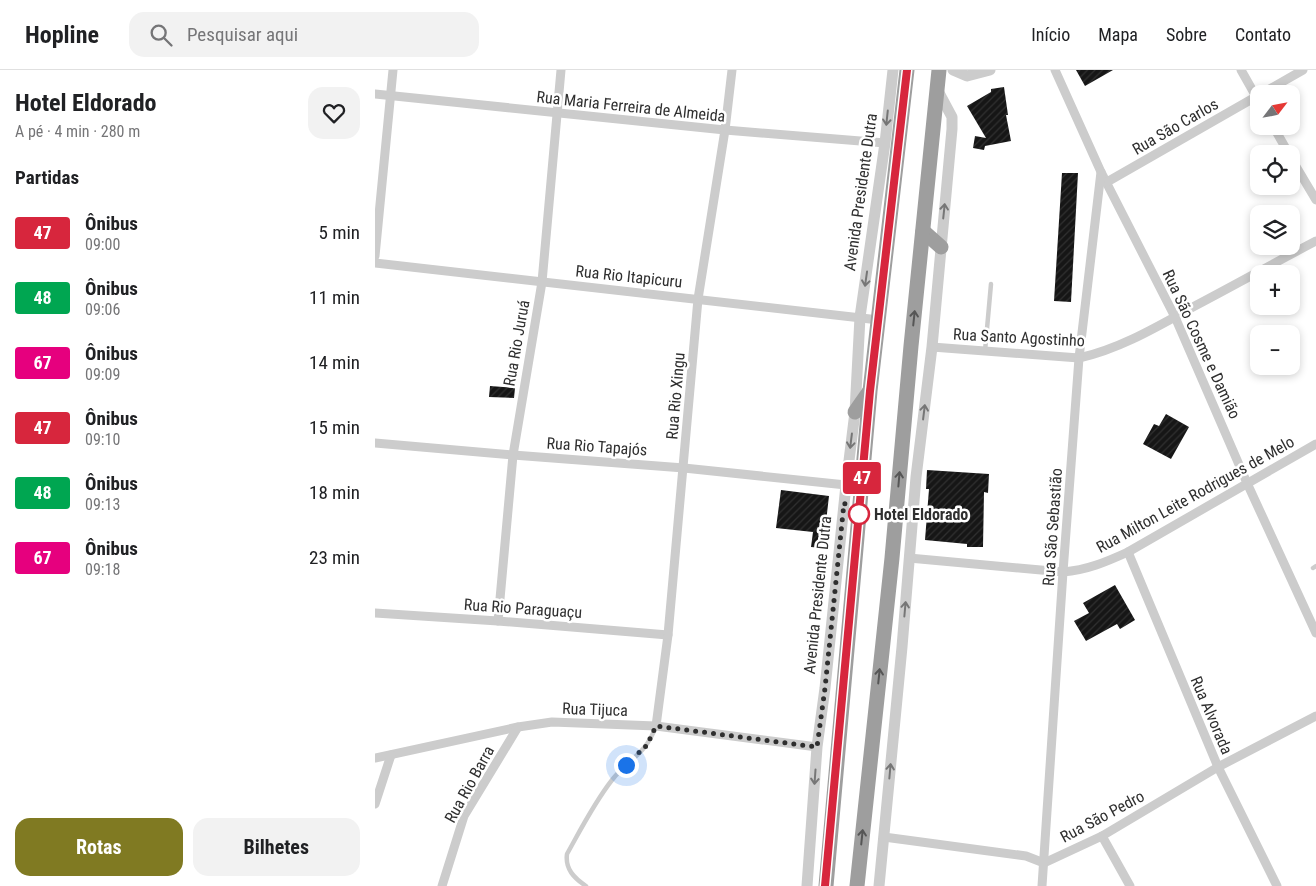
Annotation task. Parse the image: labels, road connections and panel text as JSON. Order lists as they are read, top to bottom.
{
  "streets": {
    "highway": ["Avenida Presidente Dutra"],
    "street": [
      "Rua Maria Ferreira de Almeida",
      "Rua São Carlos",
      "Rua Rio Itapicuru",
      "Rua Santo Agostinho",
      "Rua Rio Juruá",
      "Rua São Cosme e Damião",
      "Rua Rio Xingu",
      "Rua Rio Tapajós",
      "Rua Milton Leite Rodrigues de Melo",
      "Rua São Sebastião",
      "Rua Rio Paraguaçu",
      "Rua Tijuca",
      "Rua Alvorada",
      "Rua Rio Barra",
      "Rua São Pedro"
    ]
  },
  "crossings": [
    ["Rua Maria Ferreira de Almeida", "Avenida Presidente Dutra"],
    ["Rua Maria Ferreira de Almeida", "Rua Rio Juruá"],
    ["Rua Maria Ferreira de Almeida", "Rua Rio Xingu"],
    ["Rua São Carlos", "Rua São Cosme e Damião"],
    ["Avenida Presidente Dutra", "Rua Rio Itapicuru"],
    ["Avenida Presidente Dutra", "Rua Rio Tapajós"],
    ["Avenida Presidente Dutra", "Rua Tijuca"],
    ["Rua Rio Itapicuru", "Rua Rio Juruá"],
    ["Rua Rio Itapicuru", "Rua Rio Xingu"],
    ["Rua Santo Agostinho", "Rua São Cosme e Damião"],
    ["Rua Santo Agostinho", "Rua São Sebastião"],
    ["Rua Rio Juruá", "Rua Rio Tapajós"],
    ["Rua Rio Juruá", "Rua Rio Paraguaçu"],
    ["Rua São Cosme e Damião", "Rua Milton Leite Rodrigues de Melo"],
    ["Rua São Cosme e Damião", "Rua São Sebastião"],
    ["Rua Rio Xingu", "Rua Rio Tapajós"],
    ["Rua Rio Xingu", "Rua Rio Paraguaçu"],
    ["Rua Rio Xingu", "Rua Tijuca"],
    ["Rua Milton Leite Rodrigues de Melo", "Rua São Sebastião"],
    ["Rua Milton Leite Rodrigues de Melo", "Rua Alvorada"],
    ["Rua São Sebastião", "Rua São Pedro"],
    ["Rua Tijuca", "Rua Rio Barra"],
    ["Rua Alvorada", "Rua São Pedro"]
  ],
  "places": ["Hotel Eldorado"],
  "lines": ["bus line 47"],
  "north": "top right",
  "page": {
    "header": "Hopline",
    "search": "Pesquisar aqui",
    "nav": [
      "Início",
      "Mapa",
      "Sobre",
      "Contato"
    ],
    "heading": [
      ["Hotel Eldorado", "A pé · 4 min · 280 m"],
      "Partidas"
    ],
    "on_map": "47",
    "map_buttons": ["+", "−"],
    "list": [
      {
        "mark": "47",
        "name": "Ônibus",
        "note": "09:00",
        "value": "5 min"
      },
      {
        "mark": "48",
        "name": "Ônibus",
        "note": "09:06",
        "value": "11 min"
      },
      {
        "mark": "67",
        "name": "Ônibus",
        "note": "09:09",
        "value": "14 min"
      },
      {
        "mark": "47",
        "name": "Ônibus",
        "note": "09:10",
        "value": "15 min"
      },
      {
        "mark": "48",
        "name": "Ônibus",
        "note": "09:13",
        "value": "18 min"
      },
      {
        "mark": "67",
        "name": "Ônibus",
        "note": "09:18",
        "value": "23 min"
      }
    ],
    "buttons": ["Rotas", "Bilhetes"]
  }
}
